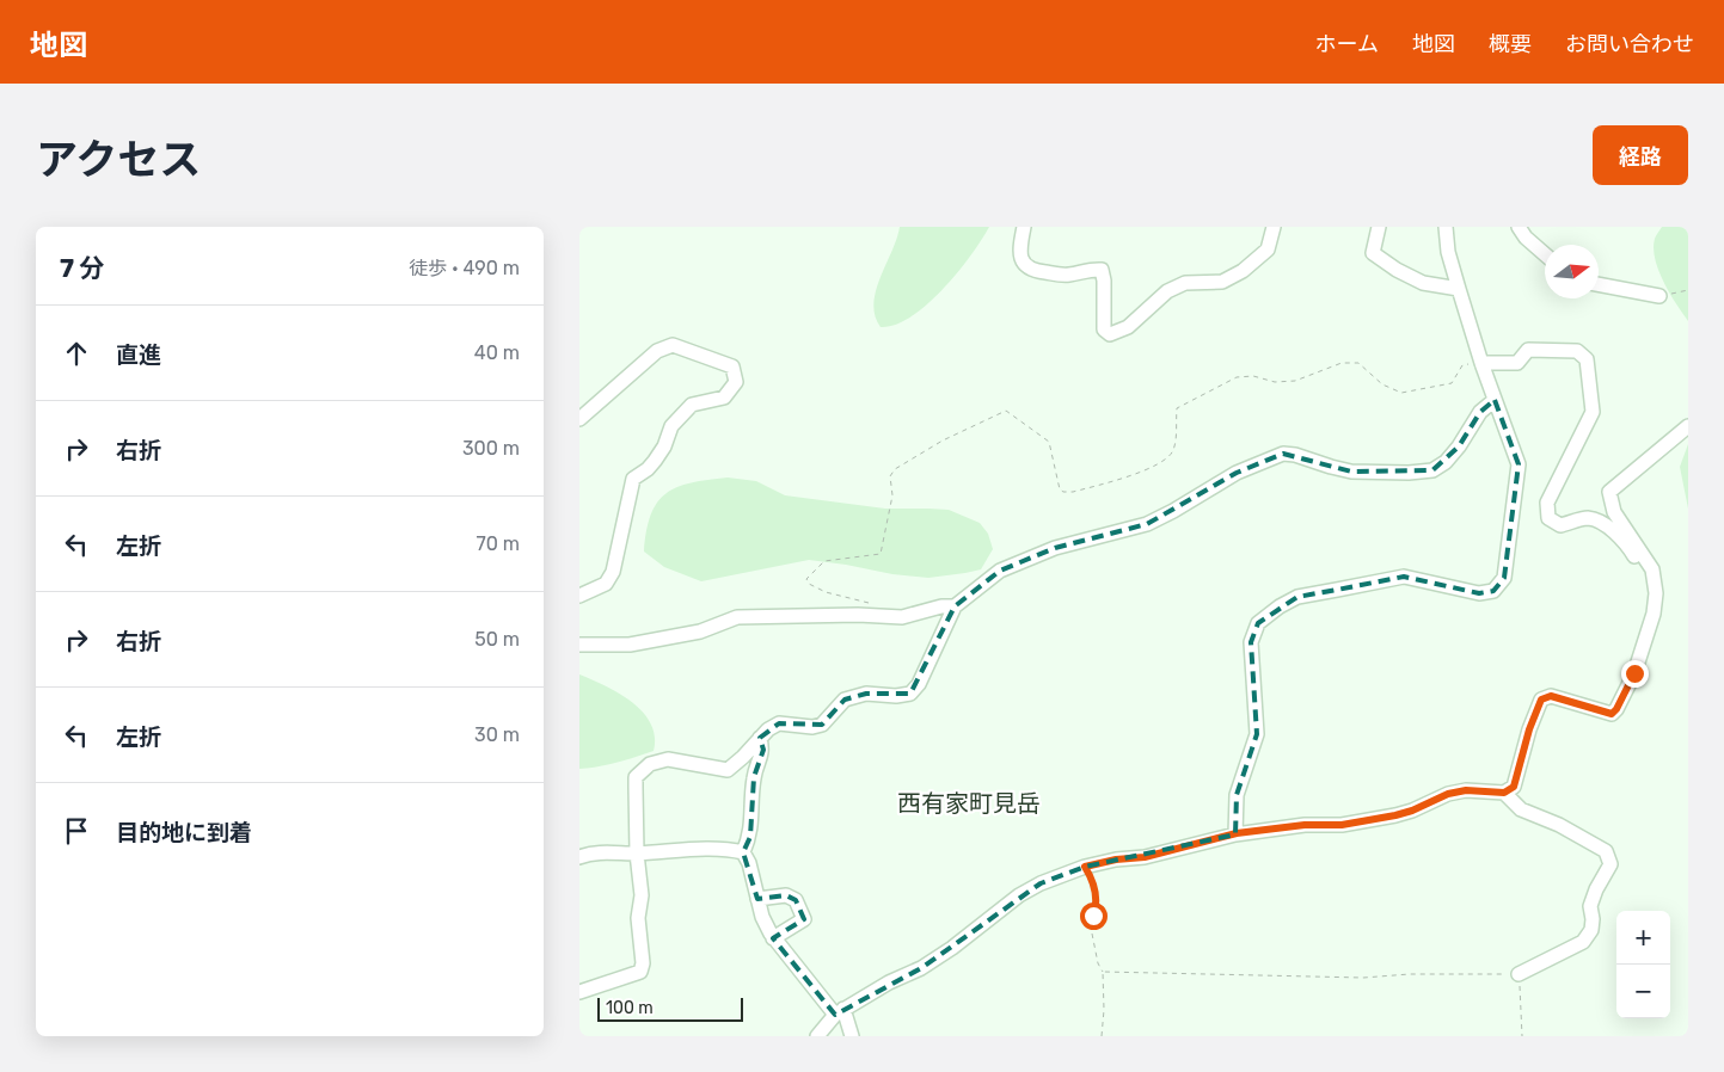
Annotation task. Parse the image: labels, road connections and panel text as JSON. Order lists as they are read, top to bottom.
{
  "districts": ["西有家町見岳"],
  "scale_bar": "100 m",
  "north": "right",
  "page": {
    "header": "地図",
    "nav": [
      "ホーム",
      "地図",
      "概要",
      "お問い合わせ"
    ],
    "title": "アクセス",
    "buttons": "経路",
    "heading": ["7 分", "徒歩 · 490 m"],
    "list": [
      ["直進", "40 m"],
      ["右折", "300 m"],
      ["左折", "70 m"],
      ["右折", "50 m"],
      ["左折", "30 m"],
      "目的地に到着"
    ],
    "map_buttons": ["+", "−"],
    "scale": "100 m"
  }
}
